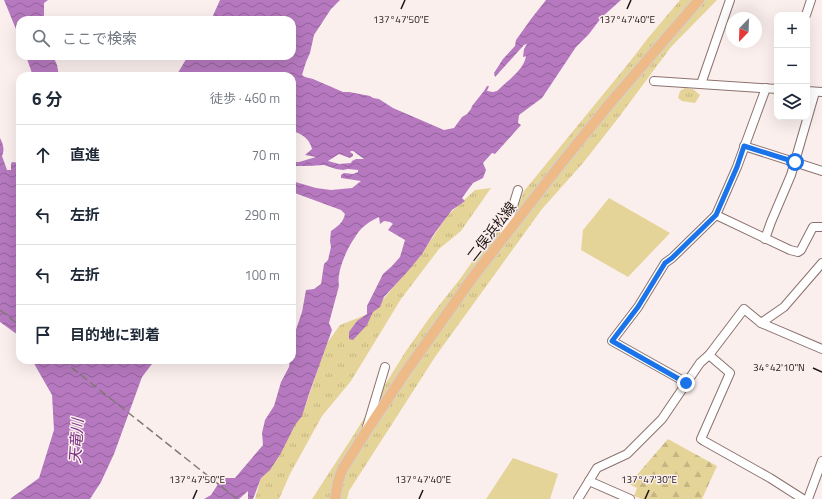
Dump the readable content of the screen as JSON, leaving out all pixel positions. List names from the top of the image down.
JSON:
{
  "streets": {
    "main road": ["二俣浜松線"]
  },
  "water": ["天竜川"],
  "north": "bottom left",
  "page": {
    "map_buttons": ["+", "−"],
    "search": "ここで検索",
    "heading": ["6 分", "徒歩 · 460 m"],
    "list": [
      ["直進", "70 m"],
      ["左折", "290 m"],
      ["左折", "100 m"],
      "目的地に到着"
    ]
  },
  "coordinates": [
    "137°47'50\"E",
    "137°47'40\"E",
    "34°42'10\"N",
    "137°47'30\"E"
  ]
}
